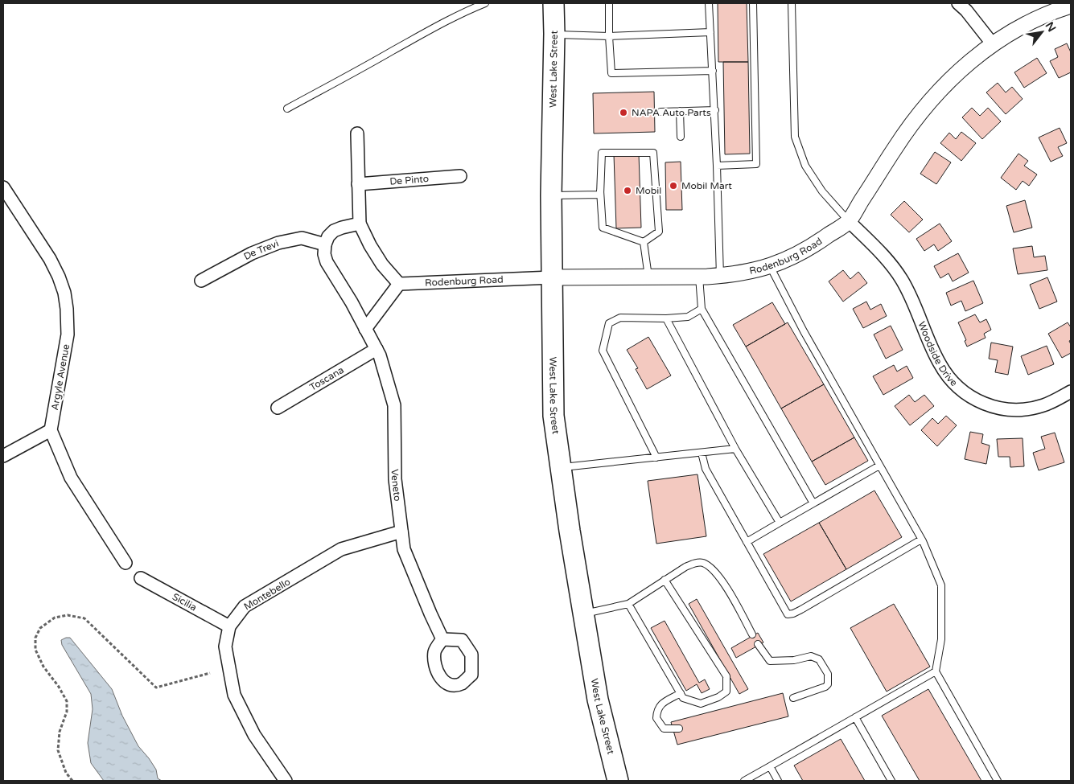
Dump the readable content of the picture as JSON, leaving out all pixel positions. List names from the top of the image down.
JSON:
{
  "streets": {
    "main road": ["West Lake Street"],
    "street": [
      "De Pinto",
      "De Trevi",
      "Rodenburg Road",
      "Woodside Drive",
      "Argyle Avenue",
      "Toscana",
      "Veneto",
      "Montebello",
      "Sicilia"
    ]
  },
  "crossings": [
    ["West Lake Street", "Rodenburg Road"],
    ["De Trevi", "Veneto"],
    ["Rodenburg Road", "Woodside Drive"],
    ["Toscana", "Veneto"],
    ["Veneto", "Montebello"],
    ["Montebello", "Sicilia"]
  ],
  "places": ["NAPA Auto Parts", "Mobil Mart", "Mobil"],
  "north": "top right"
}
